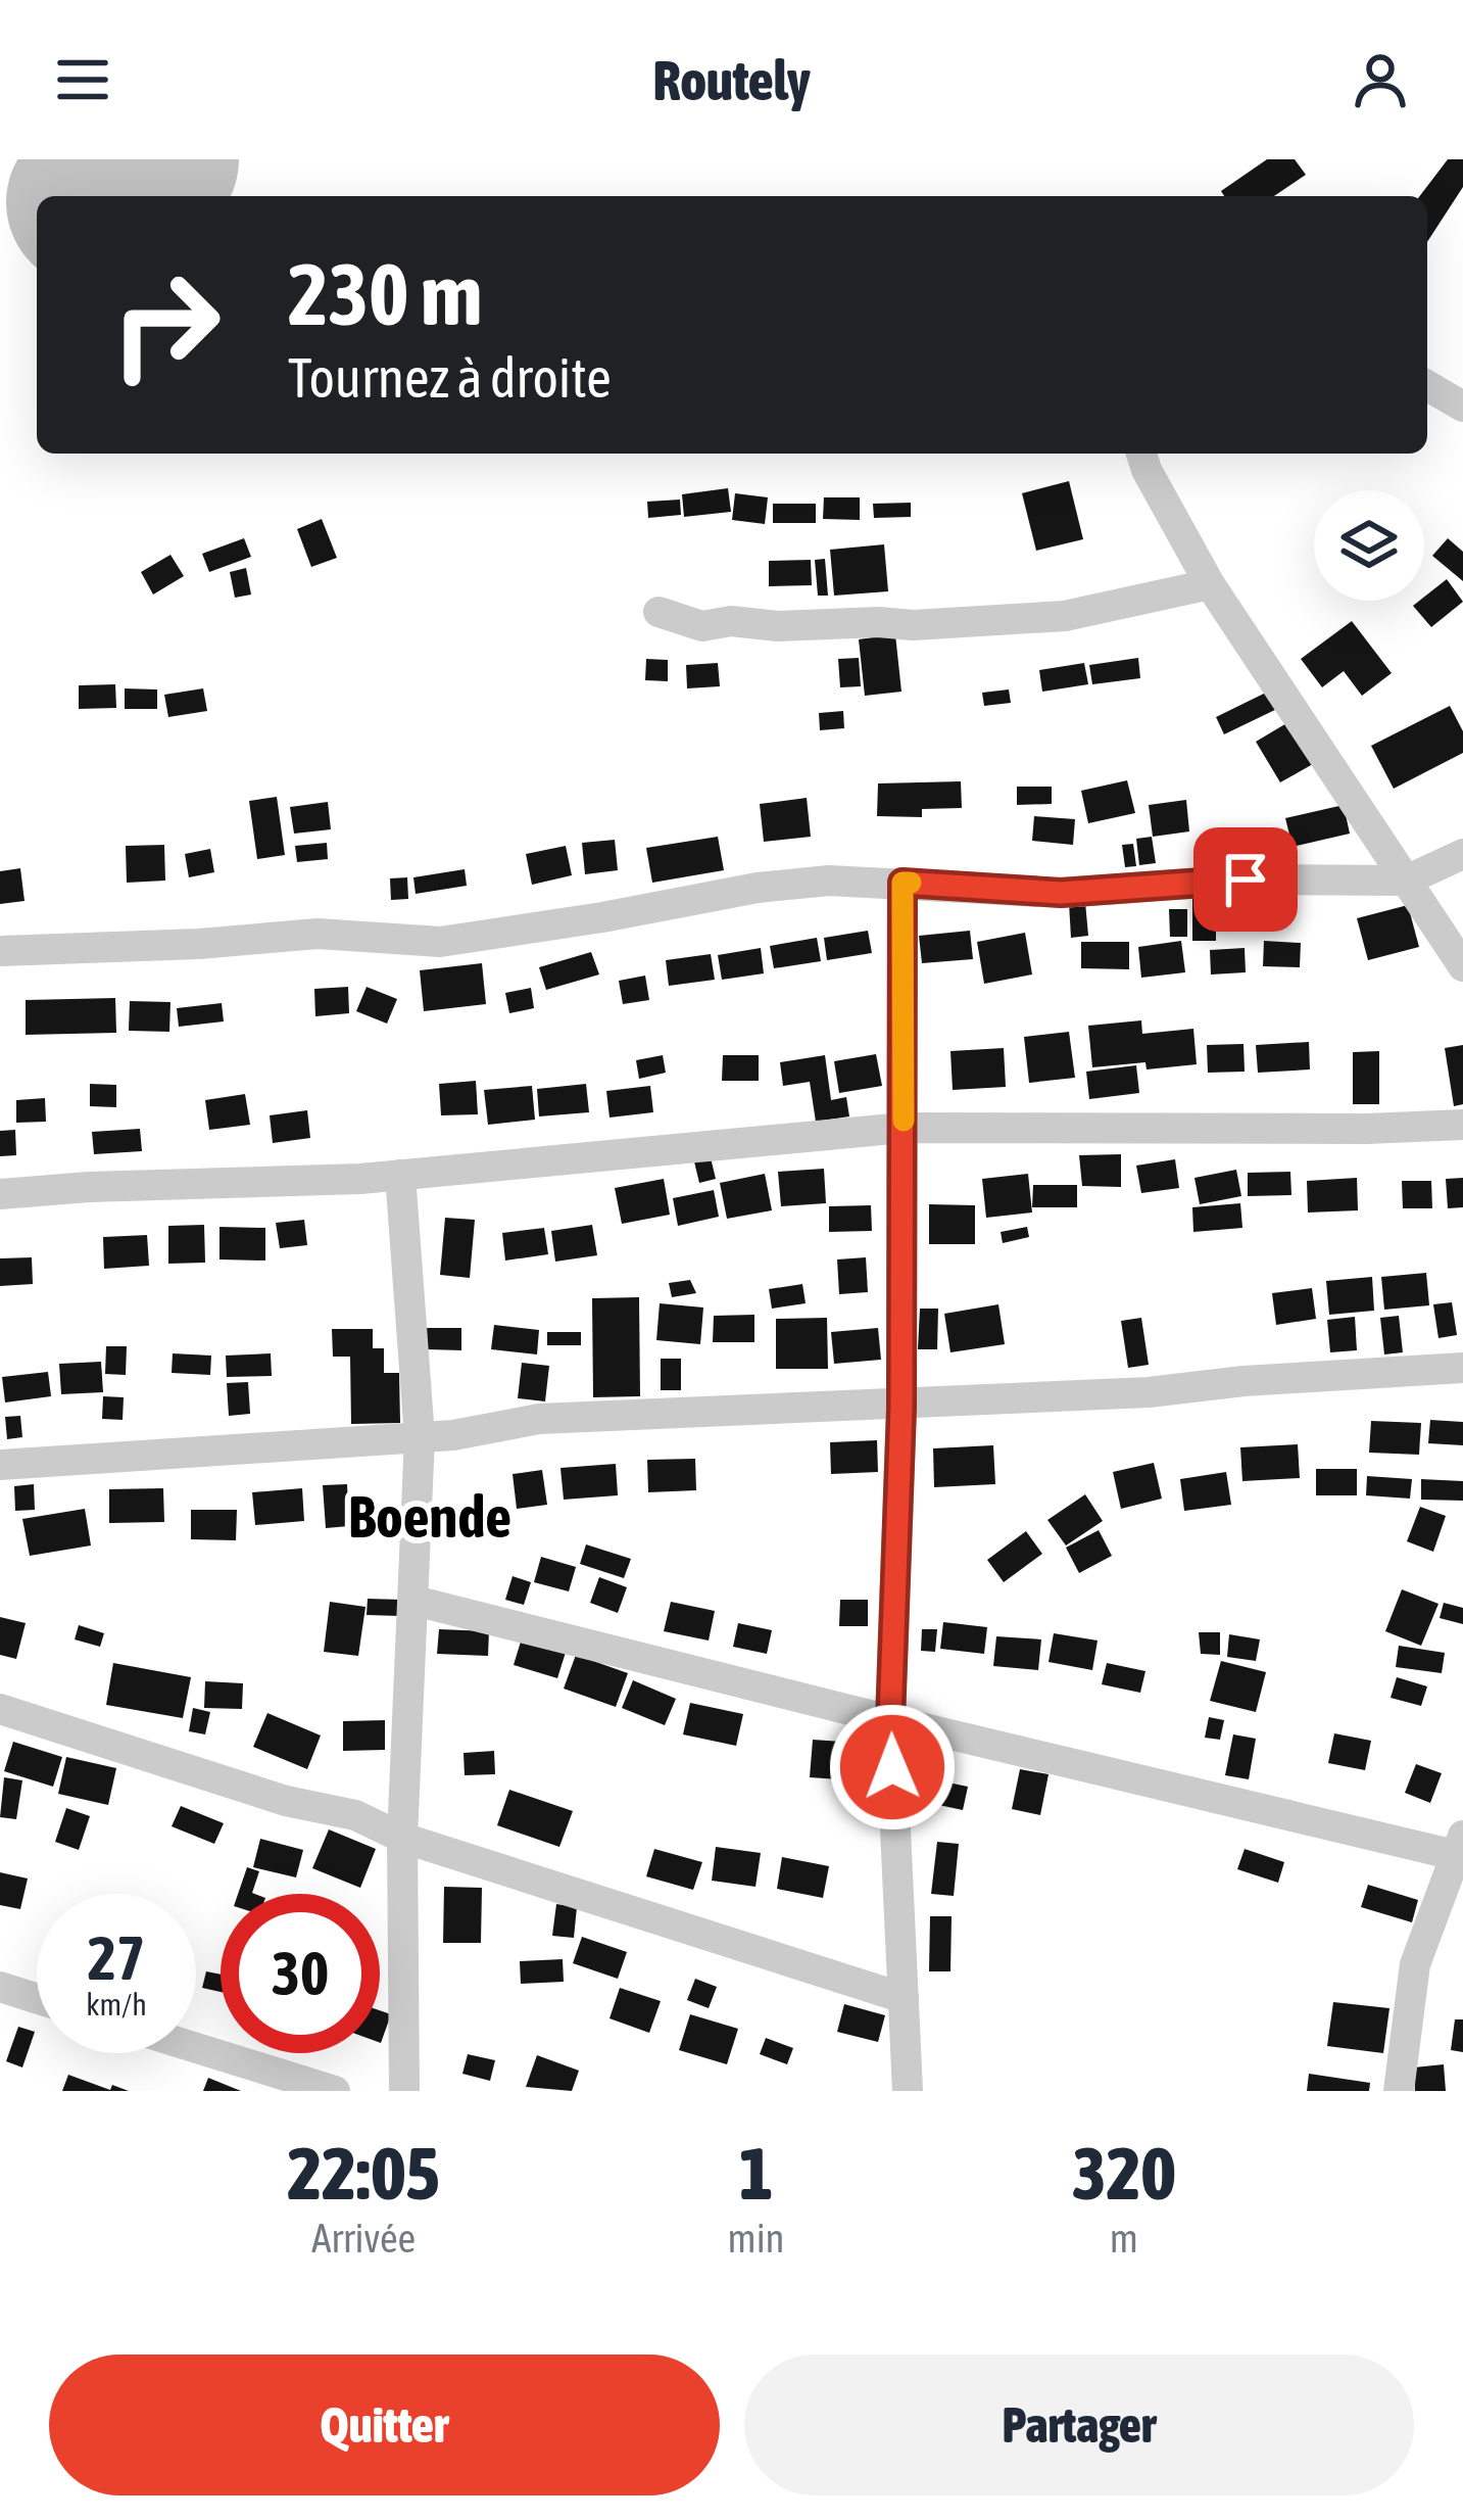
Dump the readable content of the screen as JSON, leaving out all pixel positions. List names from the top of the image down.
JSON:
{
  "districts": ["Boende"],
  "page": {
    "header": "Routely",
    "turn": ["230 m", "Tournez à droite"],
    "speed": "27 km/h",
    "limit": "30",
    "eta": [
      "22:05",
      "Arrivée",
      "1",
      "min",
      "320",
      "m"
    ],
    "buttons": ["Quitter", "Partager"]
  }
}
